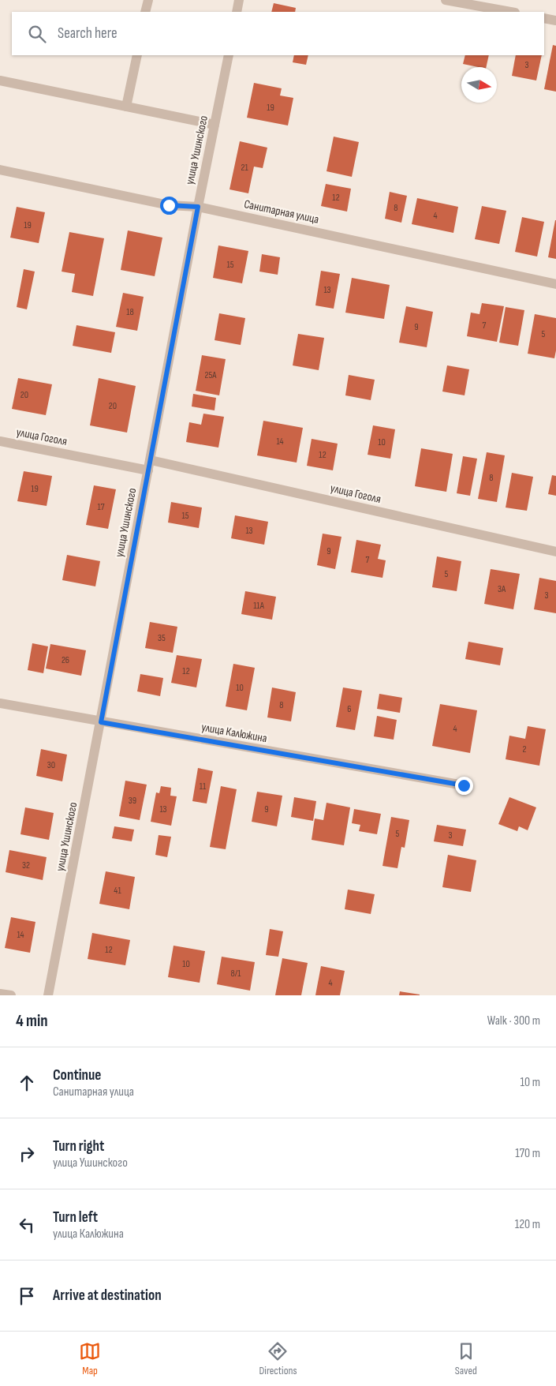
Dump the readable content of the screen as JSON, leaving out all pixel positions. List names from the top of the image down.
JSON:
{
  "streets": {
    "street": [
      "улица Ушинского",
      "Санитарная улица",
      "улица Гоголя",
      "улица Калюжина"
    ]
  },
  "crossings": [
    ["улица Ушинского", "Санитарная улица"],
    ["улица Ушинского", "улица Гоголя"],
    ["улица Ушинского", "улица Калюжина"]
  ],
  "house_numbers": [
    "3",
    "19",
    "21",
    "12",
    "8",
    "4",
    "19",
    "15",
    "13",
    "18",
    "7",
    "9",
    "5",
    "25А",
    "20",
    "20",
    "14",
    "10",
    "12",
    "8",
    "19",
    "17",
    "15",
    "13",
    "9",
    "7",
    "5",
    "3А",
    "3",
    "11А",
    "35",
    "26",
    "12",
    "10",
    "8",
    "6",
    "4",
    "2",
    "30",
    "11",
    "39",
    "13",
    "9",
    "5",
    "3",
    "32",
    "41",
    "14",
    "12",
    "10",
    "8/1",
    "4"
  ],
  "north": "right",
  "page": {
    "search": "Search here",
    "heading": ["4 min", "Walk · 300 m"],
    "list": [
      ["Continue", "Санитарная улица", "10 m"],
      ["Turn right", "улица Ушинского", "170 m"],
      ["Turn left", "улица Калюжина", "120 m"],
      "Arrive at destination"
    ],
    "nav": ["Map", "Directions", "Saved"]
  }
}
